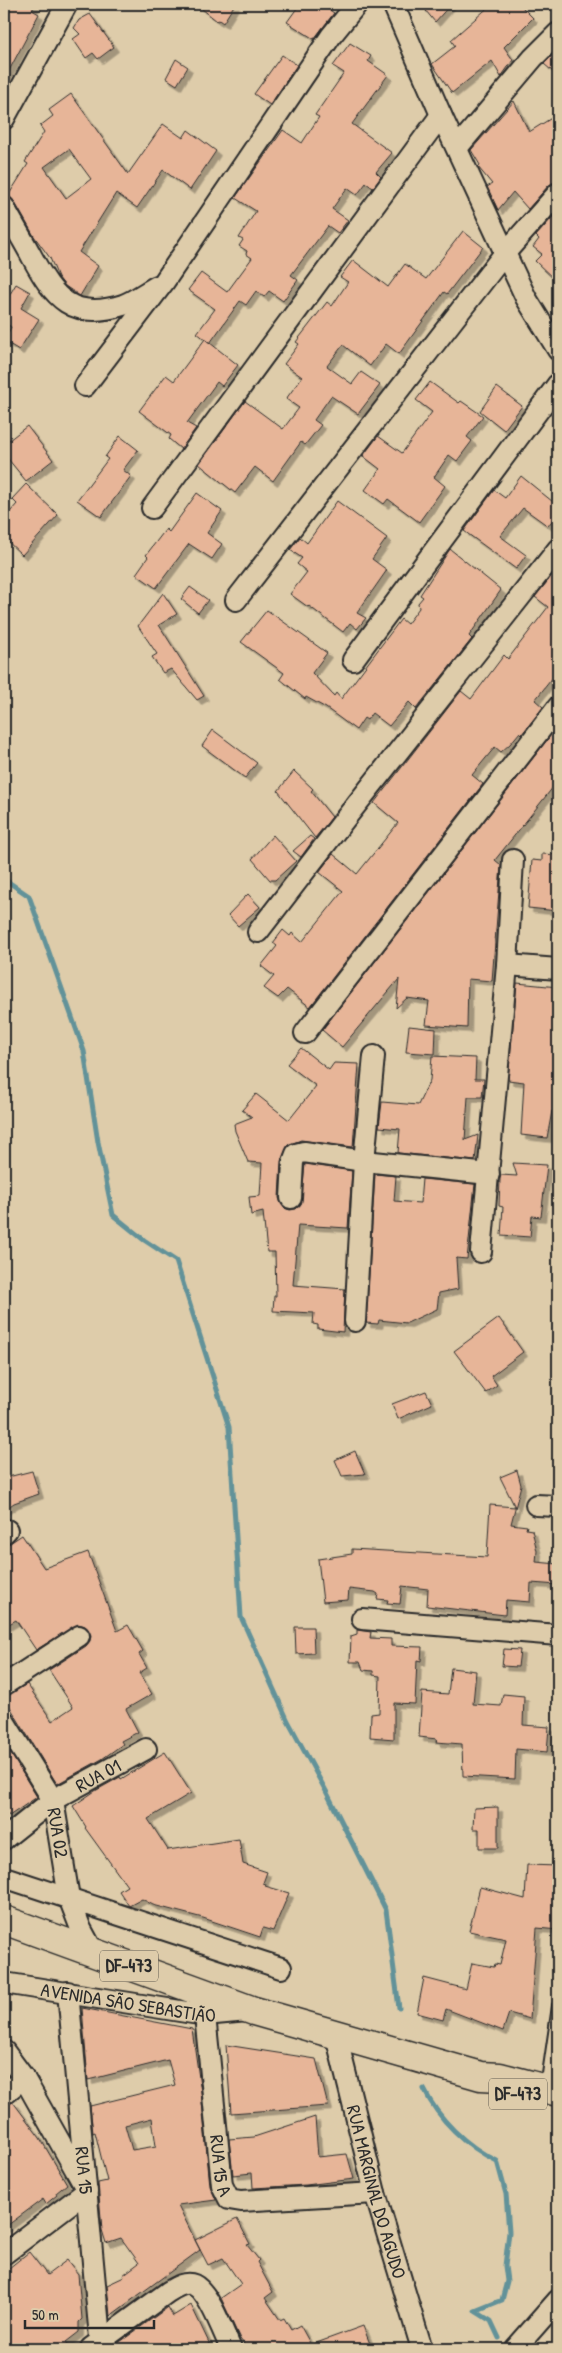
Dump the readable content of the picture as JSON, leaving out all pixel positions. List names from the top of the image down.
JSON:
{
  "streets": {
    "main road": ["DF-473", "AVENIDA SÃO SEBASTIÃO"],
    "street": [
      "RUA 01",
      "RUA 02",
      "RUA 15 A",
      "RUA 15",
      "RUA MARGINAL DO AGUDO"
    ]
  },
  "crossings": [
    ["RUA 01", "RUA 02"],
    ["RUA 02", "AVENIDA SÃO SEBASTIÃO"],
    ["AVENIDA SÃO SEBASTIÃO", "RUA 15 A"],
    ["AVENIDA SÃO SEBASTIÃO", "RUA 15"],
    ["AVENIDA SÃO SEBASTIÃO", "RUA MARGINAL DO AGUDO"],
    ["RUA 15 A", "RUA MARGINAL DO AGUDO"]
  ],
  "scale_bar": "50 m"
}
